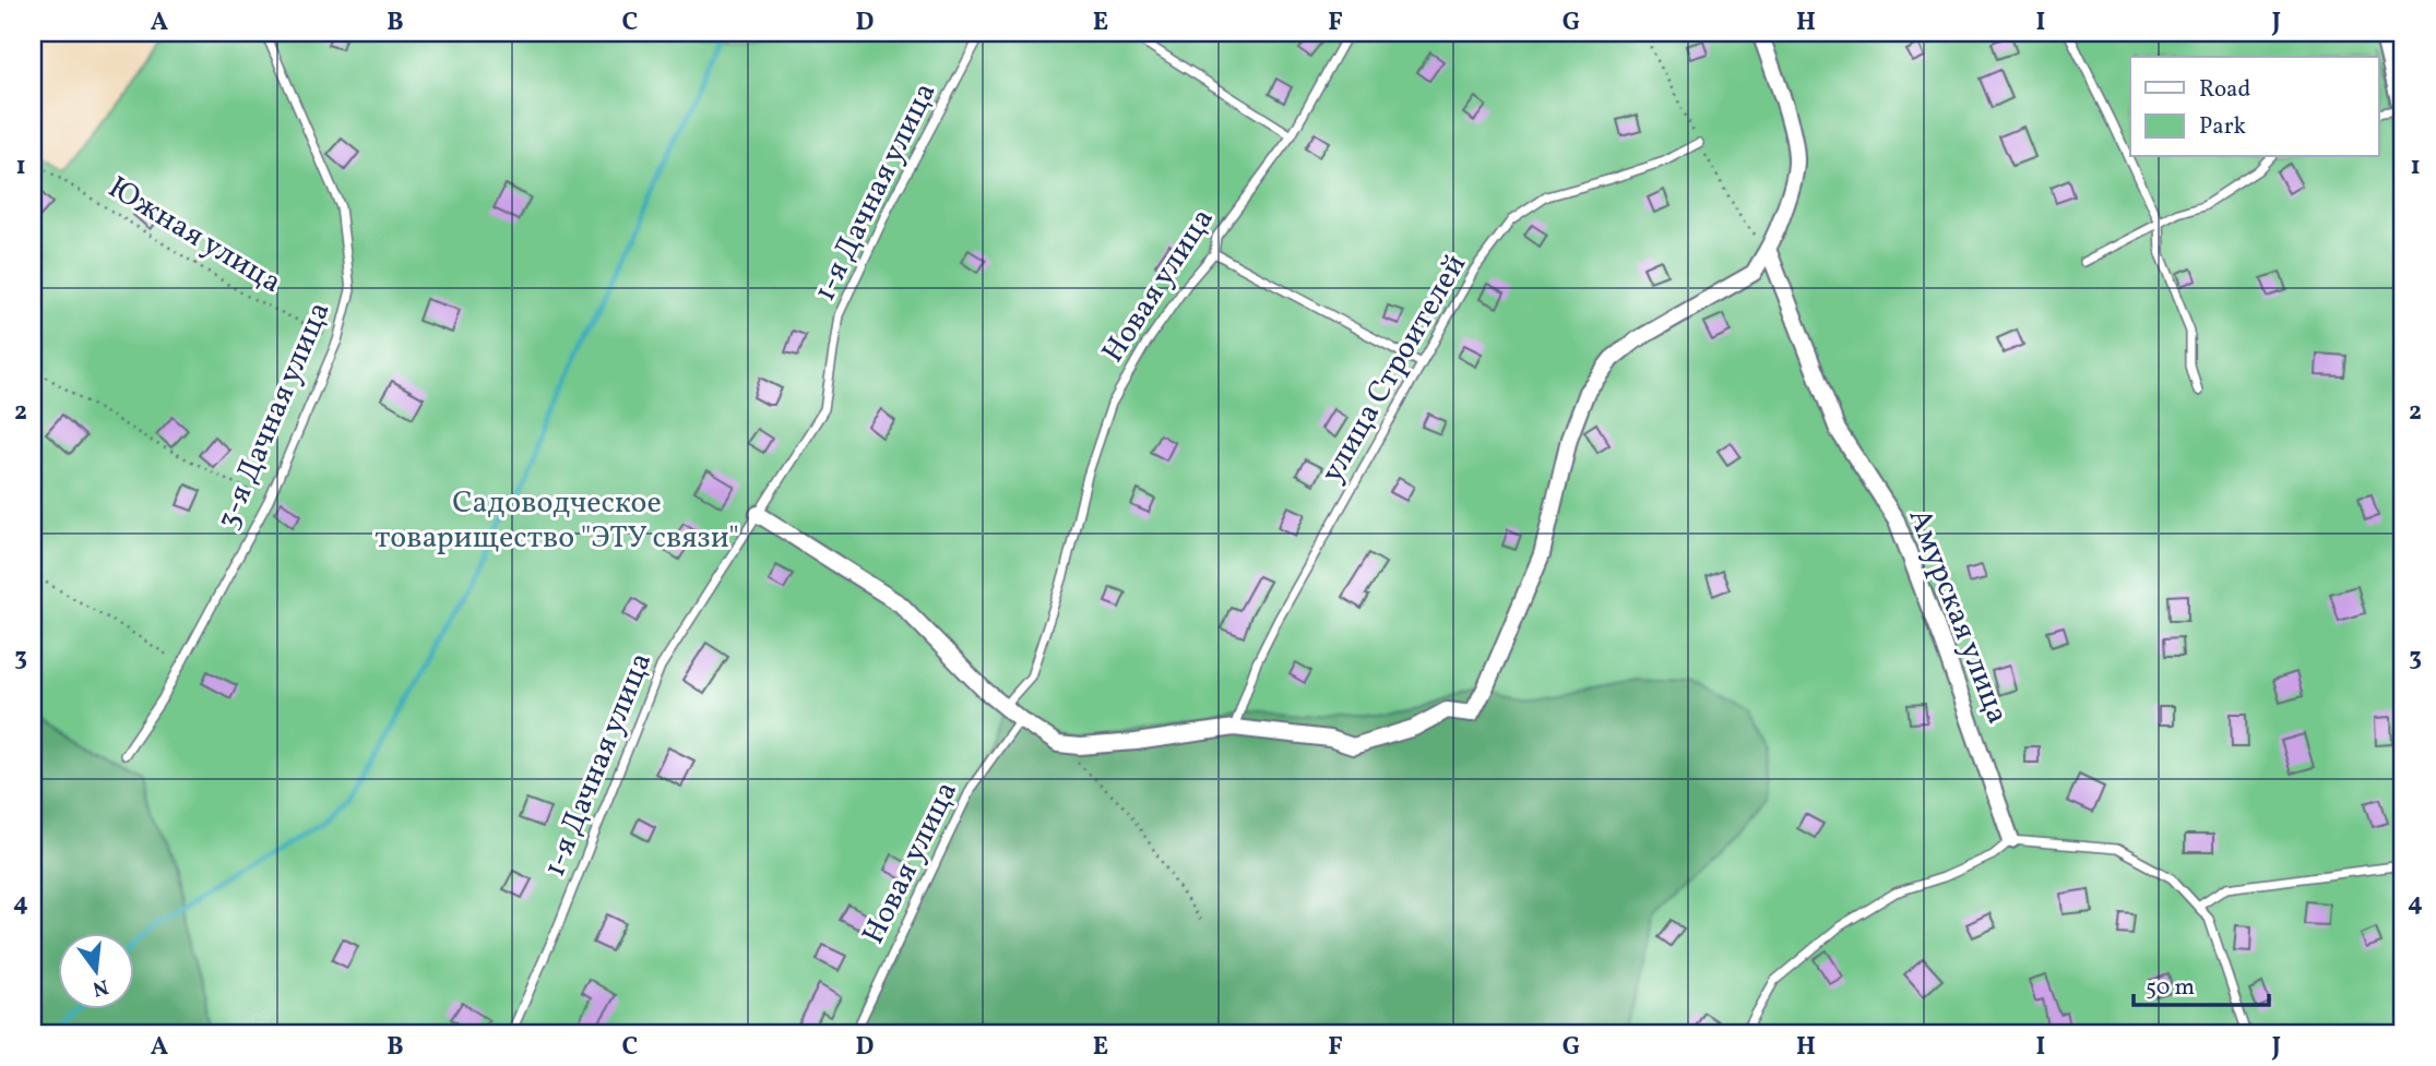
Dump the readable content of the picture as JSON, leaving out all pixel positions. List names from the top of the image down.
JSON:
{
  "streets": {
    "street": ["Амурская улица"],
    "lane": [
      "1-я Дачная улица",
      "Новая улица",
      "улица Строителей",
      "3-я Дачная улица"
    ],
    "path": ["Южная улица"]
  },
  "crossings": [
    ["Южная улица", "3-я Дачная улица"]
  ],
  "parks": ["Садоводческое товарищество \"ЭТУ связи\""],
  "legend": ["Road", "Park"],
  "scale_bar": "50 m",
  "north": "bottom",
  "grid": {
    "columns": [
      "A",
      "B",
      "C",
      "D",
      "E",
      "F",
      "G",
      "H",
      "I",
      "J"
    ],
    "rows": [
      "1",
      "2",
      "3",
      "4"
    ]
  }
}
